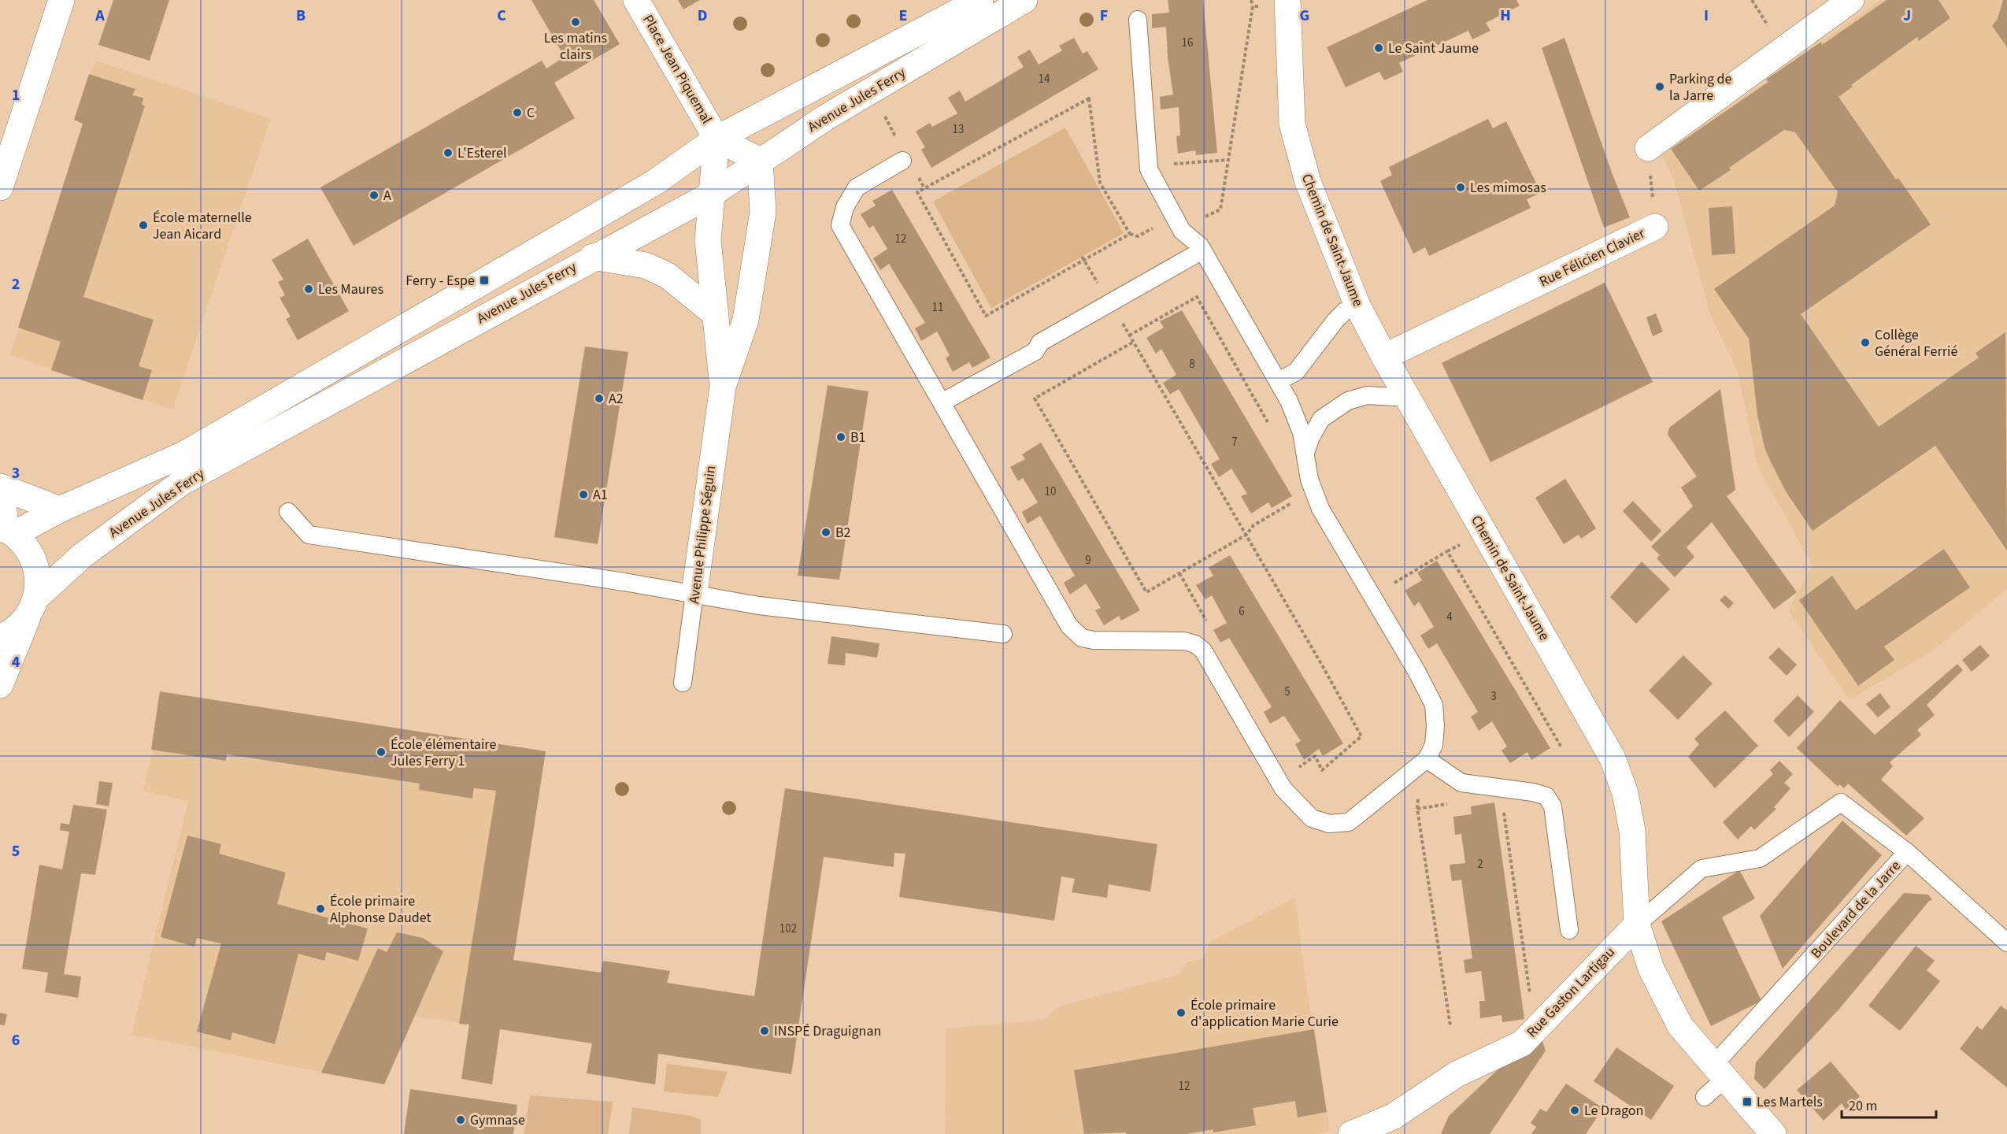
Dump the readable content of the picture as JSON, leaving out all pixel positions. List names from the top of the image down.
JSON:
{
  "streets": {
    "street": [
      "Place Jean Piquemal",
      "Avenue Jules Ferry",
      "Chemin de Saint-Jaume",
      "Rue Félicien Clavier",
      "Avenue Philippe Séguin",
      "Rue Gaston Lartigau"
    ],
    "lane": ["Boulevard de la Jarre"]
  },
  "crossings": [
    ["Place Jean Piquemal", "Avenue Jules Ferry"],
    ["Place Jean Piquemal", "Avenue Philippe Séguin"],
    ["Avenue Jules Ferry", "Avenue Philippe Séguin"],
    ["Chemin de Saint-Jaume", "Rue Félicien Clavier"],
    ["Chemin de Saint-Jaume", "Boulevard de la Jarre"],
    ["Chemin de Saint-Jaume", "Rue Gaston Lartigau"]
  ],
  "places": {
    "other": [
      "Les matins clairs",
      "Le Saint Jaume",
      "Parking de la Jarre",
      "C",
      "L'Esterel",
      "Les mimosas",
      "A",
      "École maternelle Jean Aicard",
      "Les Maures",
      "Collège Général Ferrié",
      "A2",
      "B1",
      "A1",
      "B2",
      "École élémentaire Jules Ferry 1",
      "École primaire Alphonse Daudet",
      "École primaire d'application Marie Curie",
      "INSPÉ Draguignan",
      "Le Dragon",
      "Gymnase"
    ],
    "transit": ["Ferry - Espe", "Les Martels"]
  },
  "house_numbers": [
    "16",
    "14",
    "13",
    "12",
    "11",
    "8",
    "7",
    "10",
    "9",
    "6",
    "4",
    "5",
    "3",
    "2",
    "102",
    "12"
  ],
  "scale_bar": "20 m",
  "grid": {
    "columns": [
      "A",
      "B",
      "C",
      "D",
      "E",
      "F",
      "G",
      "H",
      "I",
      "J"
    ],
    "rows": [
      "1",
      "2",
      "3",
      "4",
      "5",
      "6"
    ]
  }
}
